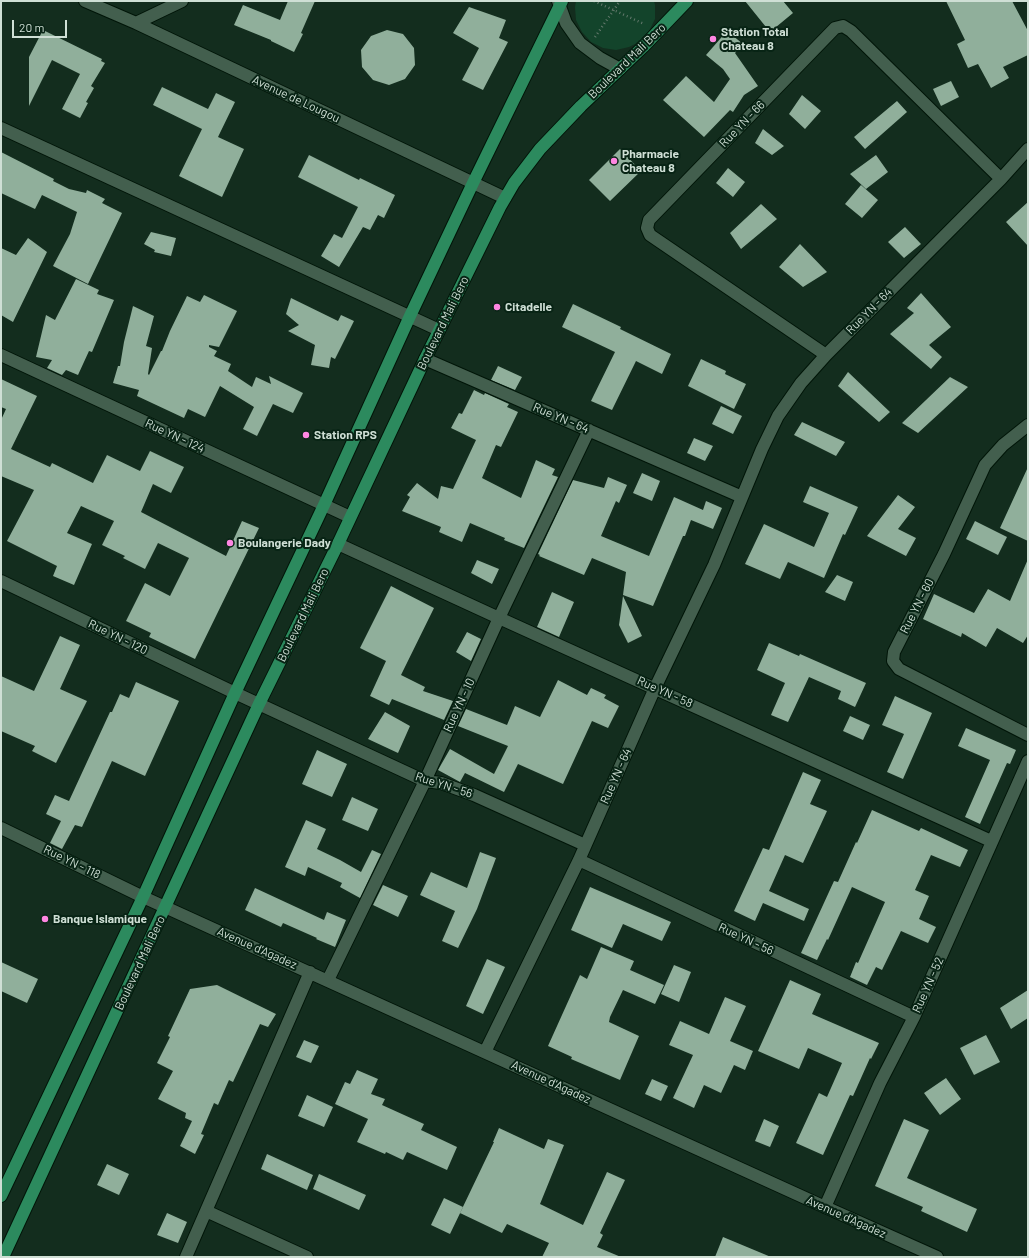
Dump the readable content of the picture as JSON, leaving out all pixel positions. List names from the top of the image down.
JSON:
{
  "streets": {
    "main road": ["Boulevard Mali Bero"],
    "street": [
      "Avenue de Lougou",
      "Rue YN - 66",
      "Rue YN - 64",
      "Rue YN - 124",
      "Rue YN - 60",
      "Rue YN - 120",
      "Rue YN - 58",
      "Rue YN - 10",
      "Rue YN - 56",
      "Rue YN - 118",
      "Avenue d'Agadez",
      "Rue YN - 52"
    ]
  },
  "crossings": [
    ["Boulevard Mali Bero", "Avenue de Lougou"],
    ["Boulevard Mali Bero", "Rue YN - 64"],
    ["Boulevard Mali Bero", "Rue YN - 124"],
    ["Boulevard Mali Bero", "Rue YN - 120"],
    ["Boulevard Mali Bero", "Rue YN - 58"],
    ["Boulevard Mali Bero", "Rue YN - 56"],
    ["Boulevard Mali Bero", "Rue YN - 118"],
    ["Boulevard Mali Bero", "Avenue d'Agadez"],
    ["Rue YN - 66", "Rue YN - 64"],
    ["Rue YN - 64", "Rue YN - 58"],
    ["Rue YN - 64", "Rue YN - 10"],
    ["Rue YN - 64", "Rue YN - 56"],
    ["Rue YN - 64", "Avenue d'Agadez"],
    ["Rue YN - 120", "Rue YN - 56"],
    ["Rue YN - 58", "Rue YN - 10"],
    ["Rue YN - 58", "Rue YN - 52"],
    ["Rue YN - 10", "Rue YN - 56"],
    ["Rue YN - 10", "Avenue d'Agadez"],
    ["Rue YN - 56", "Rue YN - 52"],
    ["Rue YN - 118", "Avenue d'Agadez"],
    ["Avenue d'Agadez", "Rue YN - 52"]
  ],
  "places": [
    "Station Total Chateau 8",
    "Pharmacie Chateau 8",
    "Citadelle",
    "Station RPS",
    "Boulangerie Dady",
    "Banque Islamique"
  ],
  "scale_bar": "20 m"
}
